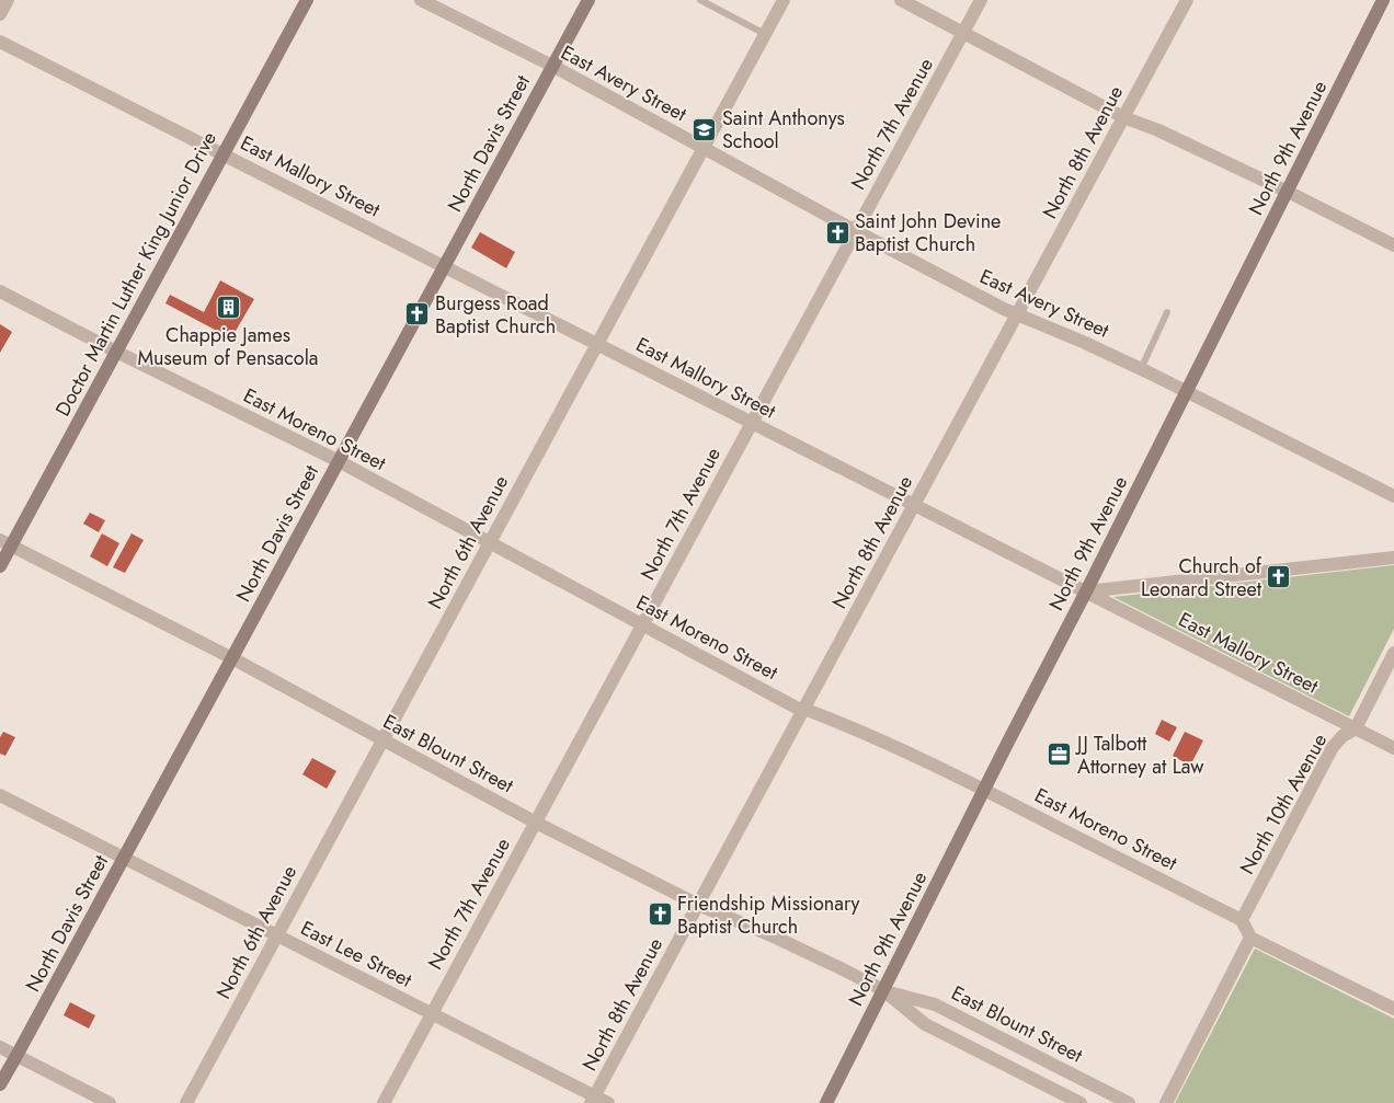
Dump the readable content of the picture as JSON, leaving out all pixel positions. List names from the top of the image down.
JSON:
{
  "streets": {
    "main road": ["North Davis Street", "North 9th Avenue", "Doctor Martin Luther King Junior Drive"],
    "street": [
      "East Avery Street",
      "North 7th Avenue",
      "North 8th Avenue",
      "East Mallory Street",
      "East Moreno Street",
      "North 6th Avenue",
      "East Blount Street",
      "North 10th Avenue",
      "East Lee Street"
    ]
  },
  "crossings": [
    ["East Avery Street", "North 7th Avenue"],
    ["East Avery Street", "North Davis Street"],
    ["East Avery Street", "North 9th Avenue"],
    ["East Avery Street", "North 8th Avenue"],
    ["East Avery Street", "North 6th Avenue"],
    ["North 7th Avenue", "East Mallory Street"],
    ["North 7th Avenue", "East Moreno Street"],
    ["North 7th Avenue", "East Blount Street"],
    ["North 7th Avenue", "East Lee Street"],
    ["North Davis Street", "East Mallory Street"],
    ["North Davis Street", "East Moreno Street"],
    ["North Davis Street", "East Blount Street"],
    ["North Davis Street", "East Lee Street"],
    ["North 9th Avenue", "East Mallory Street"],
    ["North 9th Avenue", "East Moreno Street"],
    ["North 9th Avenue", "East Blount Street"],
    ["North 8th Avenue", "East Mallory Street"],
    ["North 8th Avenue", "East Moreno Street"],
    ["North 8th Avenue", "East Blount Street"],
    ["North 8th Avenue", "East Lee Street"],
    ["East Mallory Street", "Doctor Martin Luther King Junior Drive"],
    ["East Mallory Street", "North 6th Avenue"],
    ["East Mallory Street", "North 10th Avenue"],
    ["Doctor Martin Luther King Junior Drive", "East Moreno Street"],
    ["Doctor Martin Luther King Junior Drive", "East Blount Street"],
    ["East Moreno Street", "North 6th Avenue"],
    ["East Moreno Street", "North 10th Avenue"],
    ["North 6th Avenue", "East Blount Street"],
    ["North 6th Avenue", "East Lee Street"]
  ],
  "places": {
    "school or university": ["Saint Anthonys School"],
    "church": [
      "Saint John Devine Baptist Church",
      "Burgess Road Baptist Church",
      "Church of Leonard Street",
      "Friendship Missionary Baptist Church"
    ],
    "building": ["Chappie James Museum of Pensacola"],
    "office": ["JJ Talbott Attorney at Law"]
  }
}
